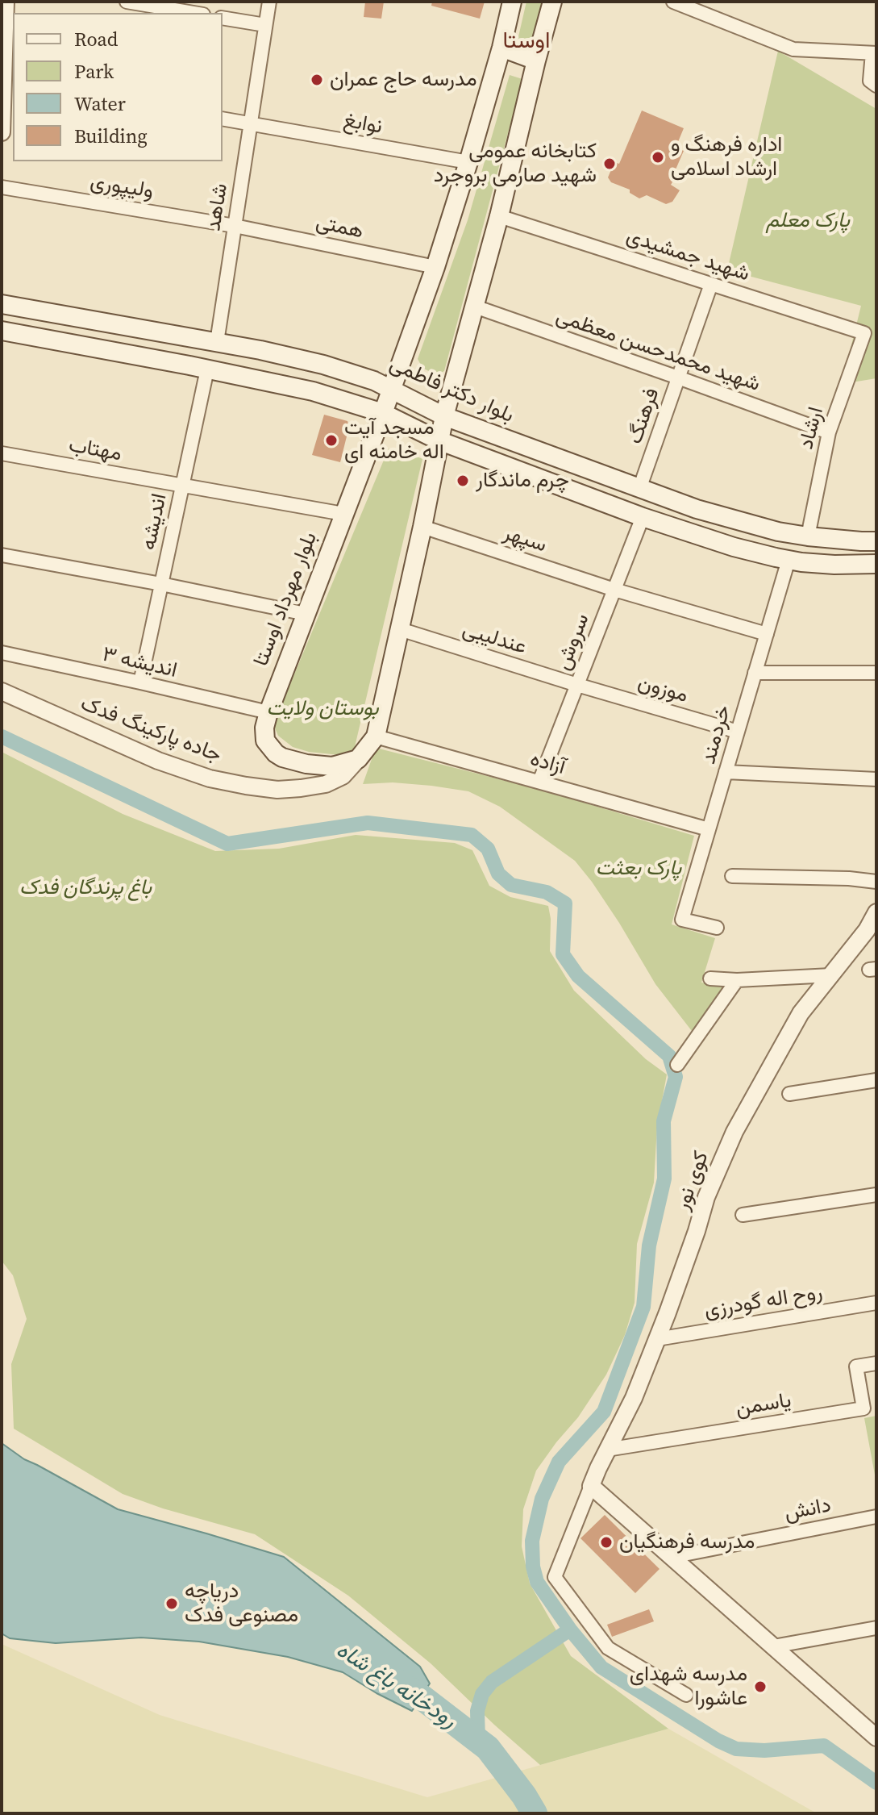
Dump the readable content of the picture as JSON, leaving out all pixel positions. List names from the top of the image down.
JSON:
{
  "streets": {
    "main road": ["بلوار دکتر فاطمی", "بلوار مهرداد اوستا"],
    "street": [
      "نوابغ",
      "ولیپوری",
      "شاهد",
      "همتی",
      "شهید جمشیدی",
      "شهید محمدحسن معظمی",
      "فرهنگ",
      "ارشاد",
      "مهتاب",
      "اندیشه",
      "سپهر",
      "عندلیبی",
      "سروش",
      "اندیشه ۳",
      "موزون",
      "جاده پارکینگ فدک",
      "خردمند",
      "آزاده",
      "کوی نور",
      "روح اله گودرزی",
      "یاسمن",
      "دانش"
    ]
  },
  "crossings": [
    ["نوابغ", "شاهد"],
    ["نوابغ", "بلوار مهرداد اوستا"],
    ["ولیپوری", "شاهد"],
    ["ولیپوری", "همتی"],
    ["شاهد", "همتی"],
    ["شاهد", "بلوار دکتر فاطمی"],
    ["همتی", "بلوار مهرداد اوستا"],
    ["شهید جمشیدی", "فرهنگ"],
    ["شهید جمشیدی", "ارشاد"],
    ["شهید محمدحسن معظمی", "فرهنگ"],
    ["شهید محمدحسن معظمی", "ارشاد"],
    ["بلوار دکتر فاطمی", "فرهنگ"],
    ["بلوار دکتر فاطمی", "ارشاد"],
    ["بلوار دکتر فاطمی", "بلوار مهرداد اوستا"],
    ["مهتاب", "اندیشه"],
    ["مهتاب", "بلوار مهرداد اوستا"],
    ["اندیشه", "اندیشه ۳"],
    ["سپهر", "سروش"],
    ["سپهر", "خردمند"],
    ["بلوار مهرداد اوستا", "اندیشه ۳"],
    ["بلوار مهرداد اوستا", "جاده پارکینگ فدک"],
    ["عندلیبی", "سروش"],
    ["عندلیبی", "موزون"],
    ["سروش", "موزون"],
    ["سروش", "آزاده"],
    ["موزون", "خردمند"],
    ["خردمند", "آزاده"],
    ["کوی نور", "روح اله گودرزی"],
    ["کوی نور", "یاسمن"]
  ],
  "districts": ["اوستا"],
  "water": ["رودخانه باغ شاه"],
  "parks": [
    "پارک معلم",
    "بوستان ولایت",
    "پارک بعثت",
    "باغ پرندگان فدک"
  ],
  "places": [
    "مدرسه حاج عمران",
    "اداره فرهنگ و ارشاد اسلامی",
    "کتابخانه عمومی شهید صارمی بروجرد",
    "مسجد آیت اله خامنه ای",
    "چرم ماندگار",
    "مدرسه فرهنگیان",
    "دریاچه مصنوعی فدک",
    "مدرسه شهدای عاشورا"
  ],
  "legend": [
    "Road",
    "Park",
    "Water",
    "Building"
  ]
}
